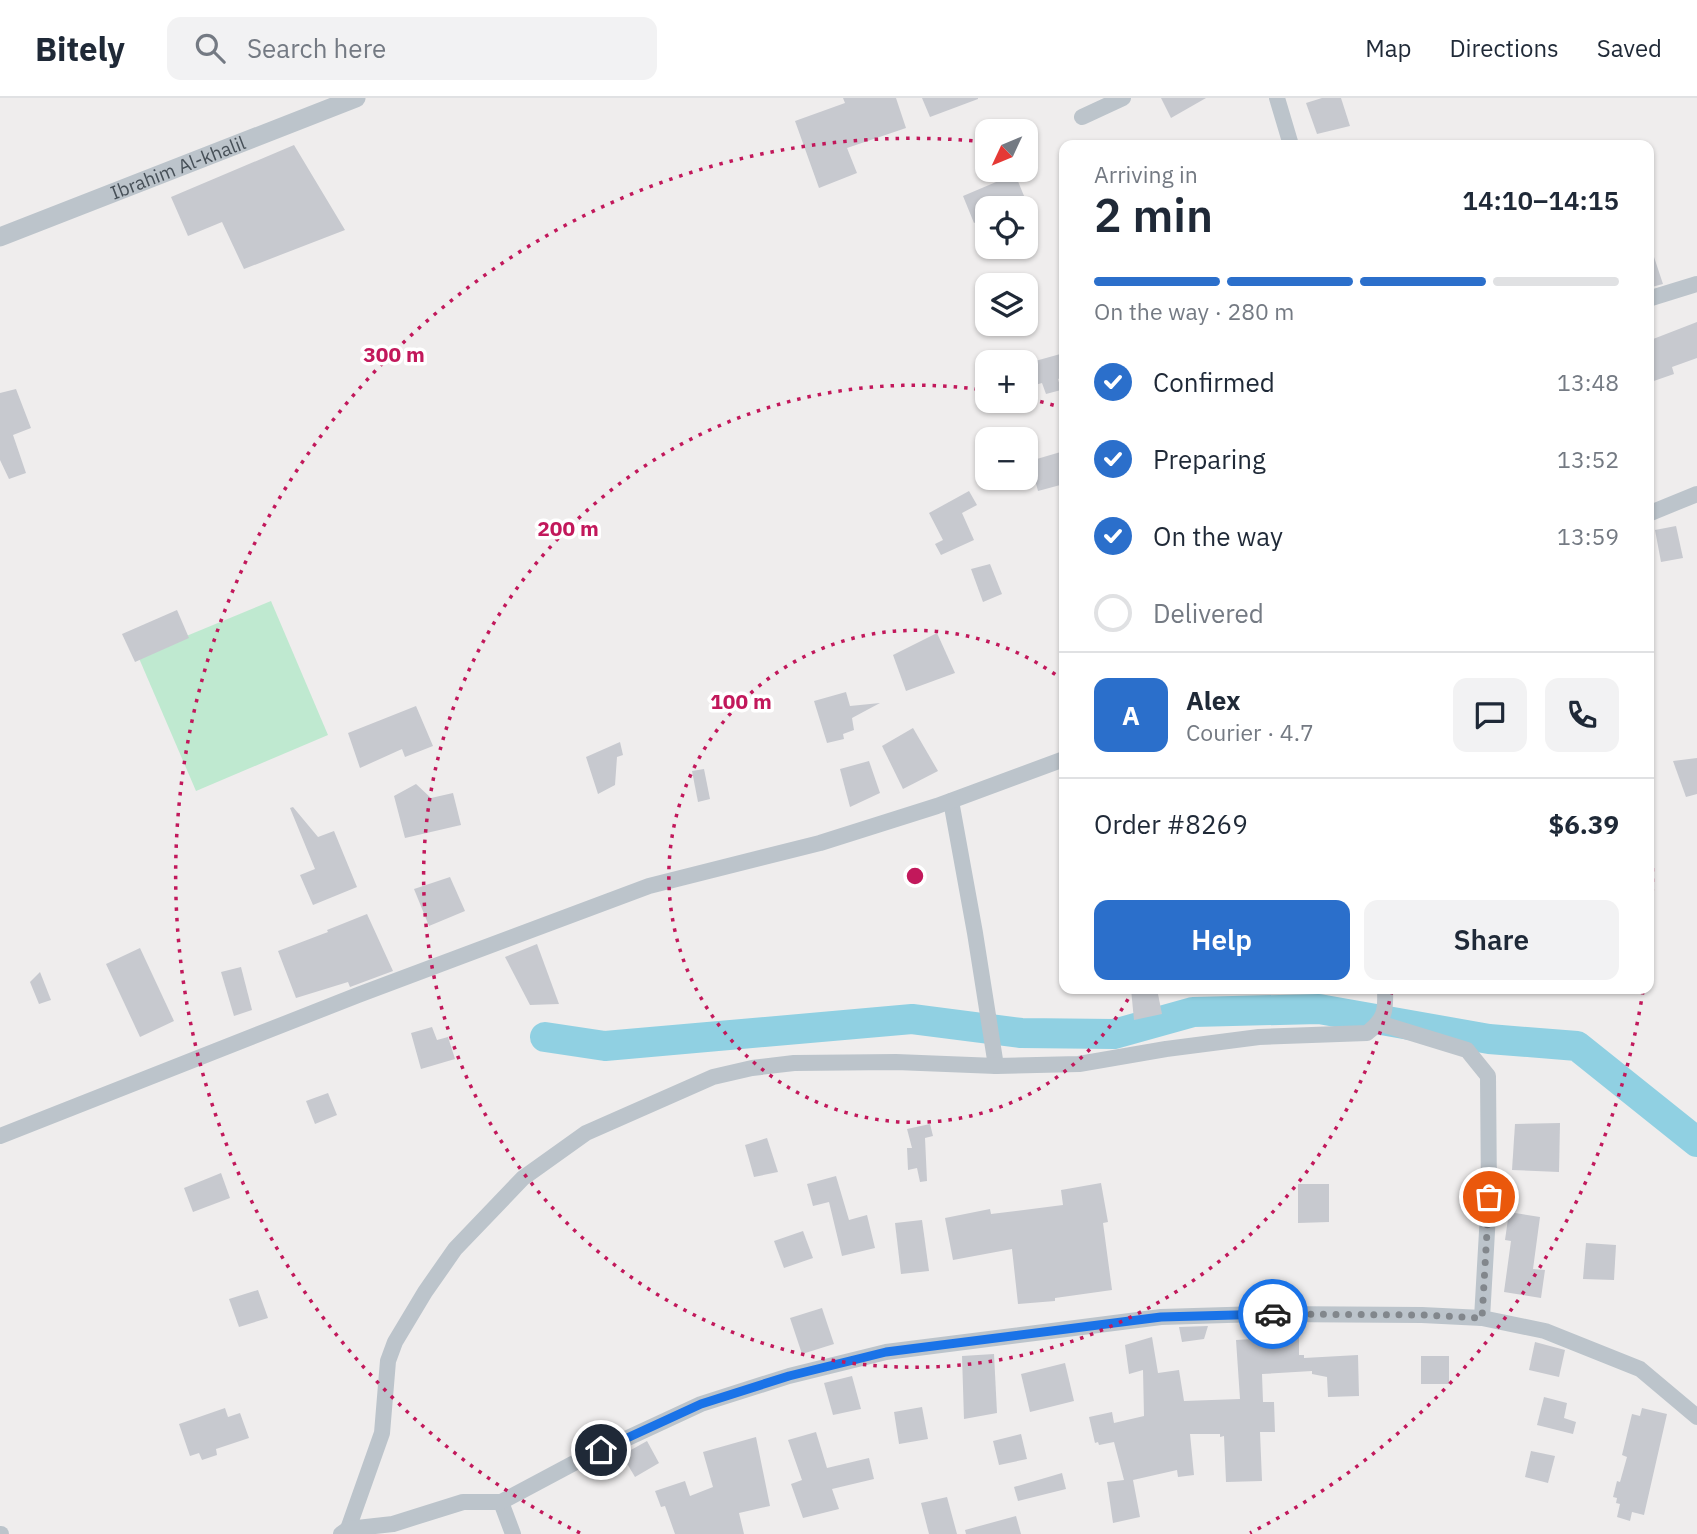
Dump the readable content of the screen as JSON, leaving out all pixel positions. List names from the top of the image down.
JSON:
{
  "streets": {
    "street": ["Ibrahim Al-khalil"]
  },
  "north": "bottom left",
  "page": {
    "header": "Bitely",
    "search": "Search here",
    "nav": ["Map", "Directions", "Saved"],
    "map_buttons": ["+", "−"],
    "heading": ["2 min", "Arriving in", "14:10–14:15"],
    "panel": [
      "Alex",
      "Courier · 4.7",
      "Order #8269",
      "$6.39"
    ],
    "bar": "On the way · 280 m",
    "list": [
      ["Confirmed", "13:48"],
      ["Preparing", "13:52"],
      ["On the way", "13:59"],
      "Delivered"
    ],
    "round": "A",
    "buttons": ["Help", "Share"]
  },
  "rings": ["300 m", "200 m", "100 m"]
}
